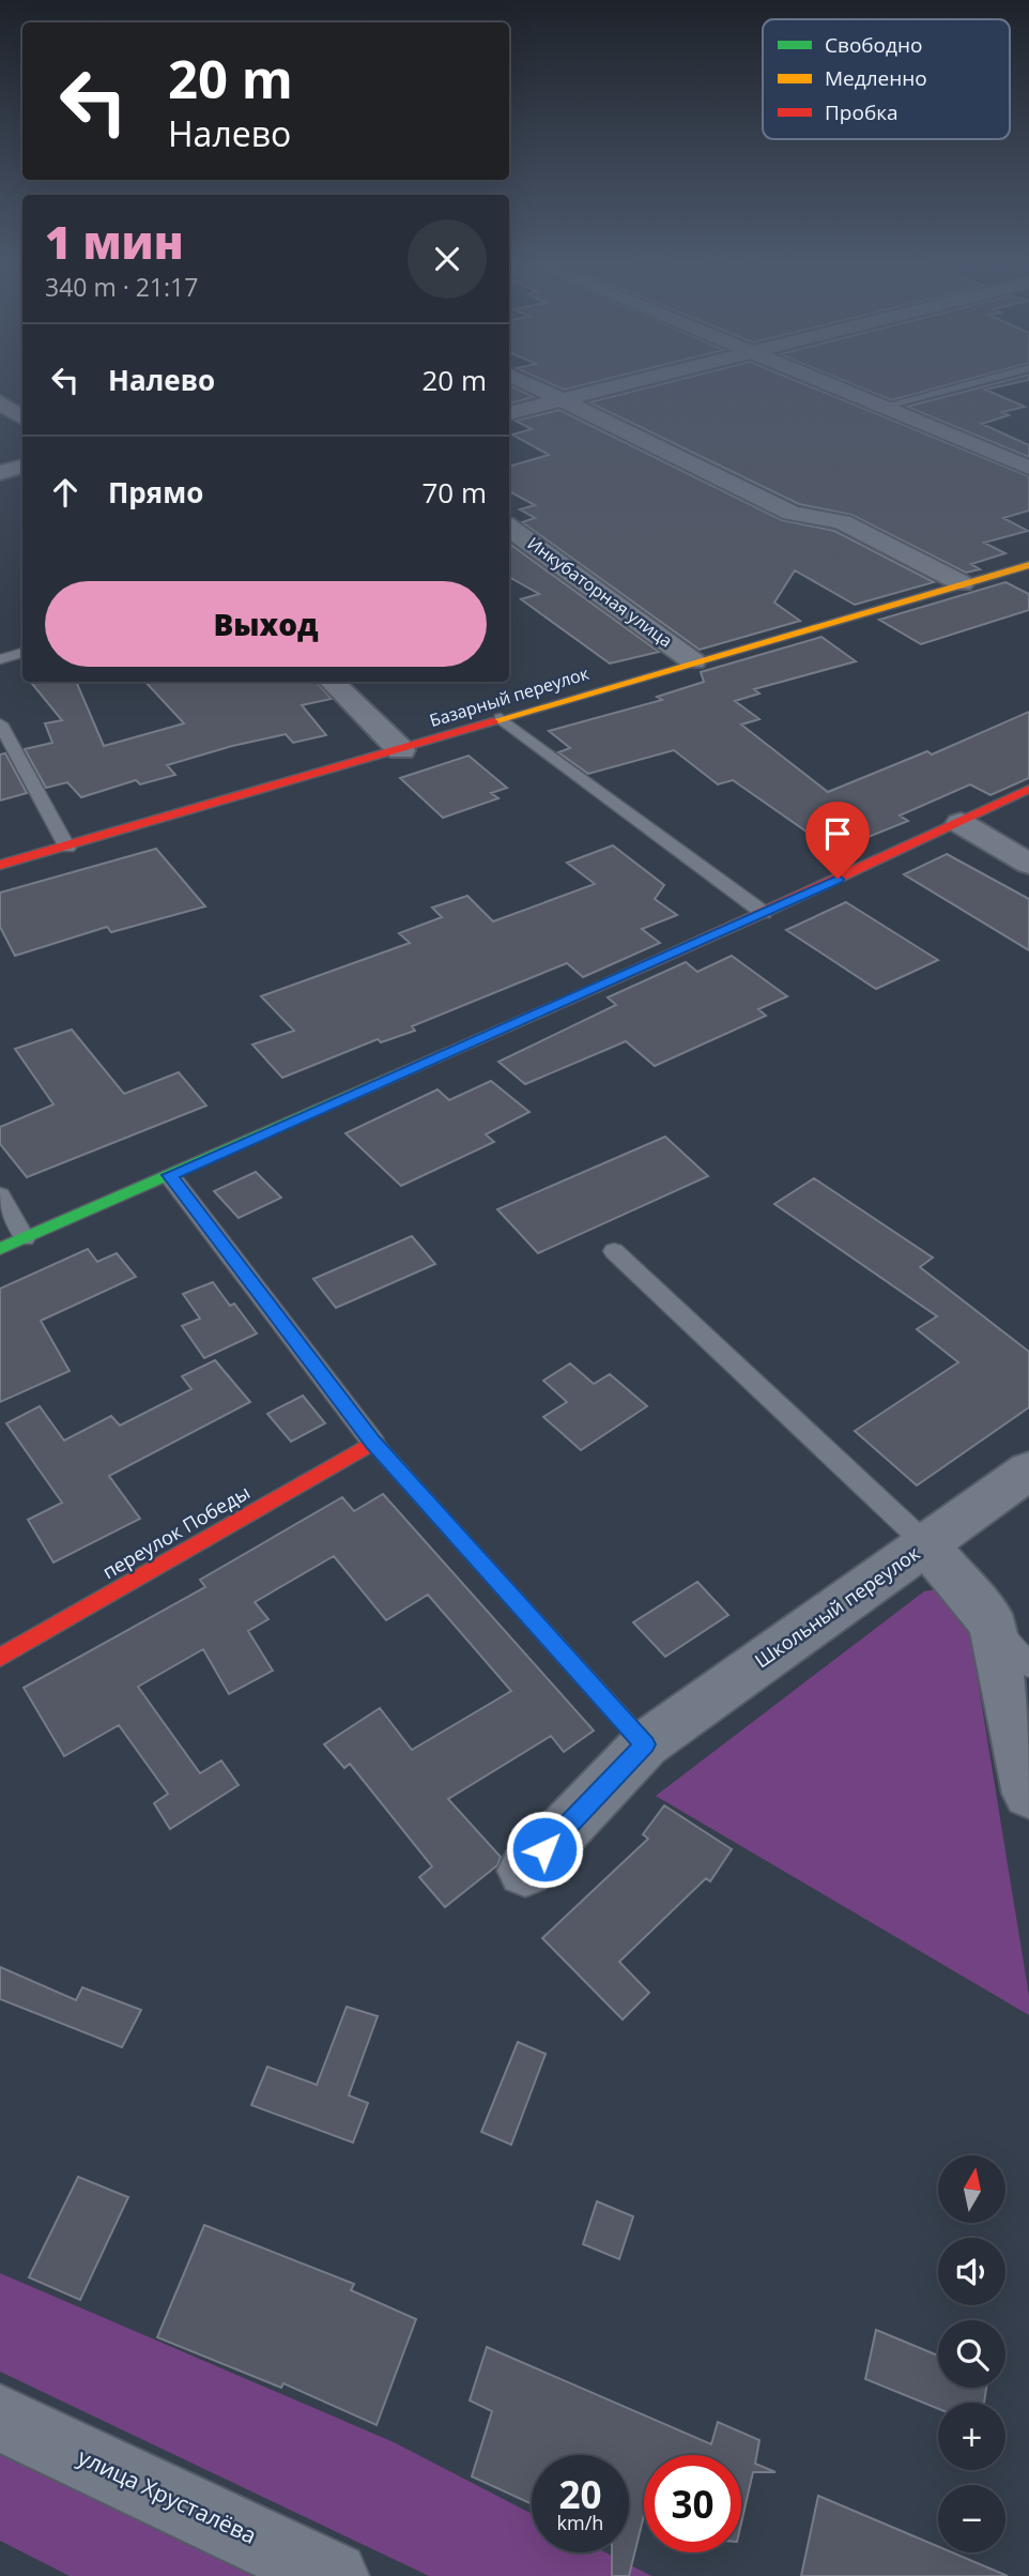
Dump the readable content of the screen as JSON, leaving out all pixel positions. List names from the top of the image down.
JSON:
{
  "streets": {
    "street": [
      "Инкубаторная улица",
      "Базарный переулок",
      "переулок Победы",
      "Школьный переулок",
      "улица Хрусталёва"
    ]
  },
  "crossings": [
    ["Инкубаторная улица", "Базарный переулок"]
  ],
  "legend": ["Свободно", "Медленно", "Пробка"],
  "north": "top",
  "page": {
    "turn": ["20 m", "Налево"],
    "heading": ["1 мин", "340 m · 21:17"],
    "list": [
      {
        "name": "Налево",
        "value": "20 m"
      },
      {
        "name": "Прямо",
        "value": "70 m"
      }
    ],
    "buttons": "Выход",
    "map_buttons": ["+", "−"],
    "speed": "20 km/h",
    "limit": "30"
  }
}
